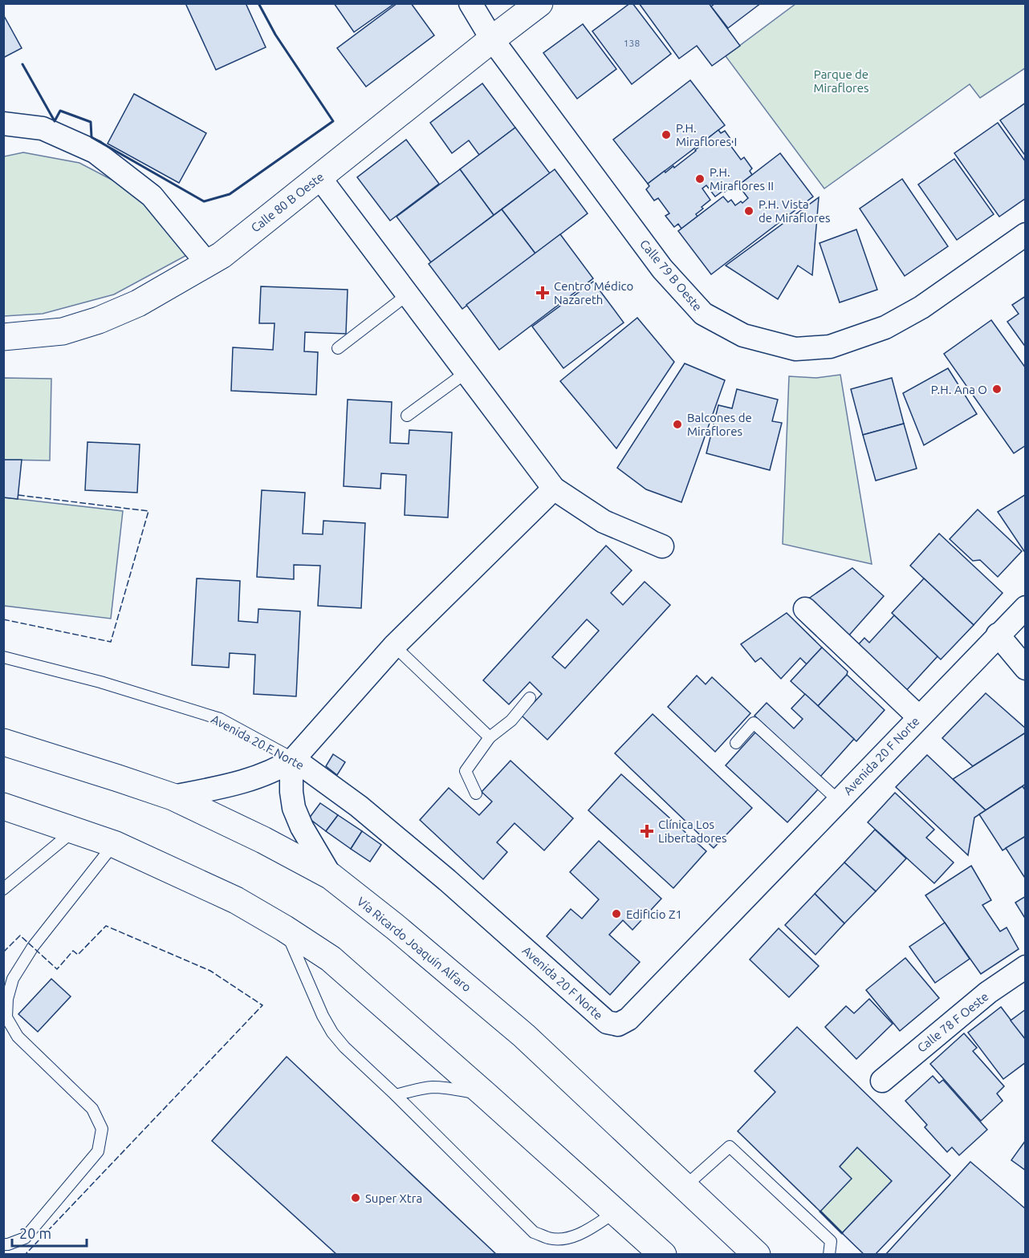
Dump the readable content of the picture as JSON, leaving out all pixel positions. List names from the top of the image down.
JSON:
{
  "streets": {
    "main road": ["Calle 80 B Oeste", "Vía Ricardo Joaquín Alfaro"],
    "street": ["Calle 79 B Oeste", "Avenida 20 F Norte", "Calle 78 F Oeste"]
  },
  "crossings": [
    ["Calle 80 B Oeste", "Calle 79 B Oeste"]
  ],
  "parks": ["Parque de Miraflores"],
  "places": {
    "other": [
      "P.H. Miraflores I",
      "P.H. Miraflores II",
      "P.H. Vista de Miraflores",
      "P.H. Ana O",
      "Balcones de Miraflores",
      "Edificio Z1",
      "Super Xtra"
    ],
    "health": ["Centro Médico Nazareth", "Clínica Los Libertadores"]
  },
  "house_numbers": ["138"],
  "scale_bar": "20 m"
}
